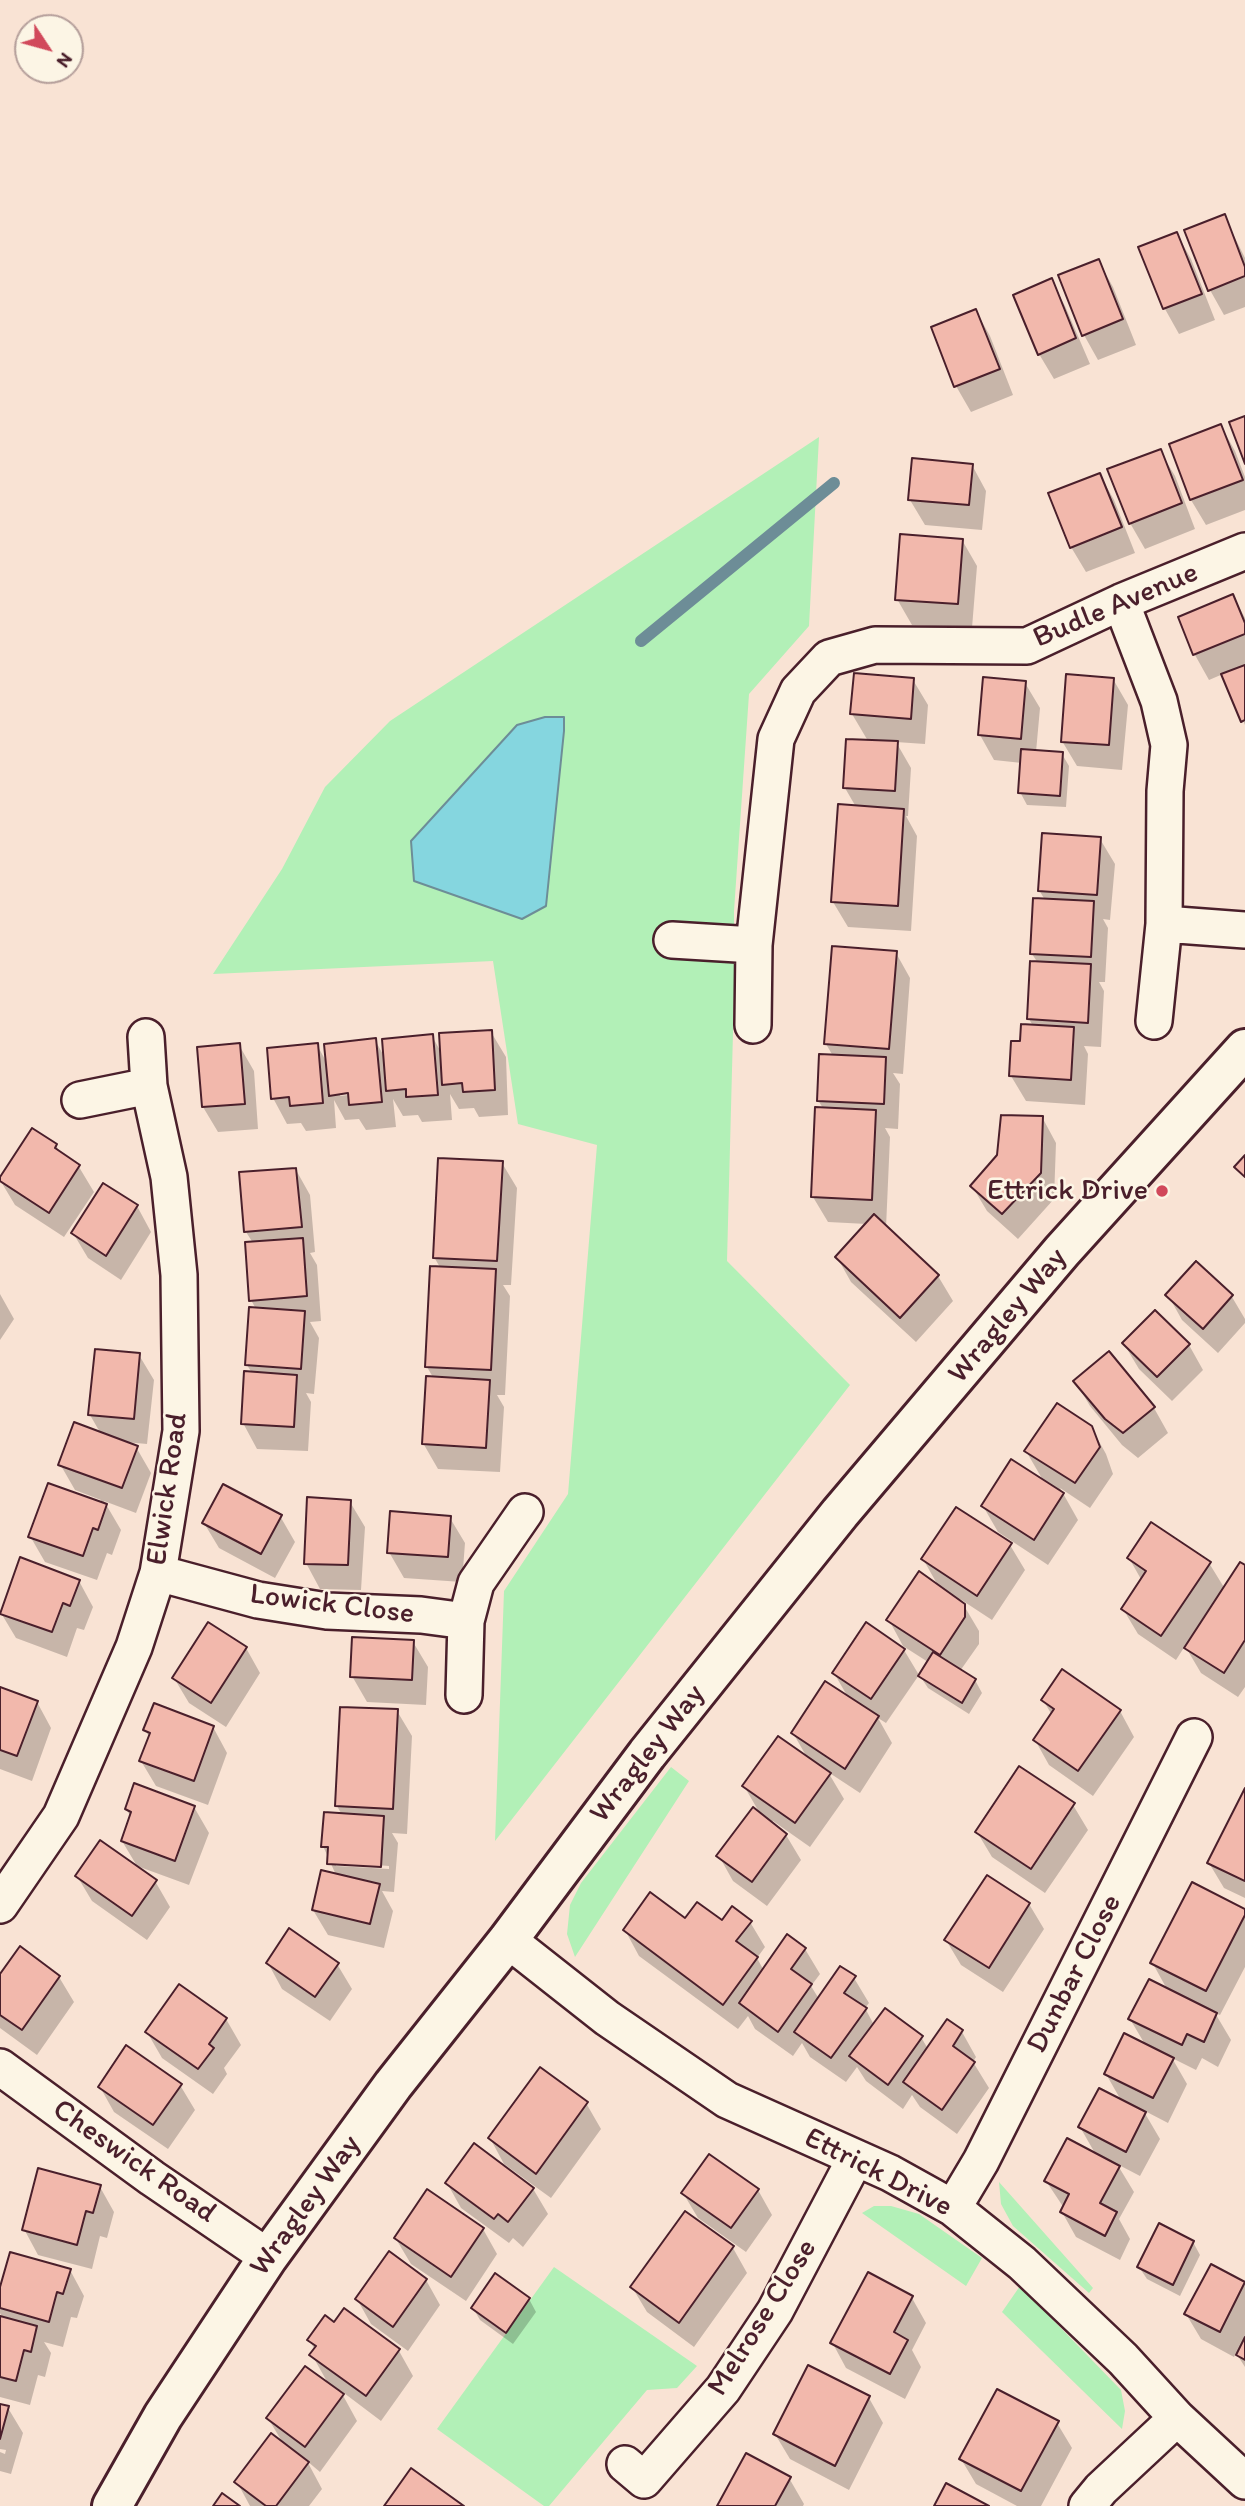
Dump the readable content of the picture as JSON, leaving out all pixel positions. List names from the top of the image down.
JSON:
{
  "streets": {
    "street": [
      "Budle Avenue",
      "Wragley Way",
      "Elwick Road",
      "Lowick Close",
      "Dunbar Close",
      "Cheswick Road",
      "Ettrick Drive",
      "Melrose Close"
    ]
  },
  "crossings": [
    ["Wragley Way", "Cheswick Road"],
    ["Wragley Way", "Ettrick Drive"],
    ["Elwick Road", "Lowick Close"],
    ["Dunbar Close", "Ettrick Drive"],
    ["Ettrick Drive", "Melrose Close"]
  ],
  "places": ["Ettrick Drive"],
  "north": "bottom right"
}
